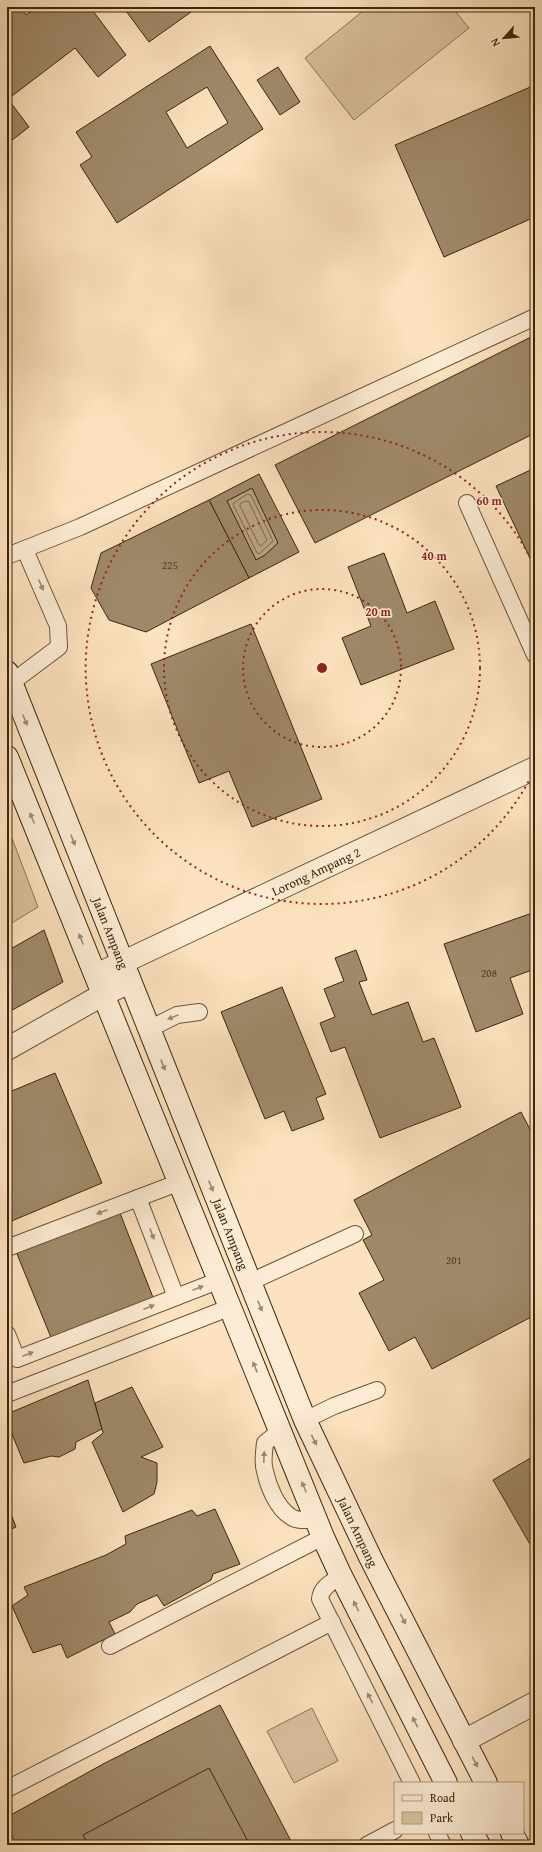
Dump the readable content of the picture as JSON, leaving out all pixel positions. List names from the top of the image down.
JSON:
{
  "streets": {
    "main road": ["Lorong Ampang 2", "Jalan Ampang"]
  },
  "crossings": [
    ["Lorong Ampang 2", "Jalan Ampang"]
  ],
  "house_numbers": ["225", "208", "201"],
  "legend": ["Road", "Park"],
  "north": "bottom left",
  "rings": ["60 m", "40 m", "20 m"]
}
